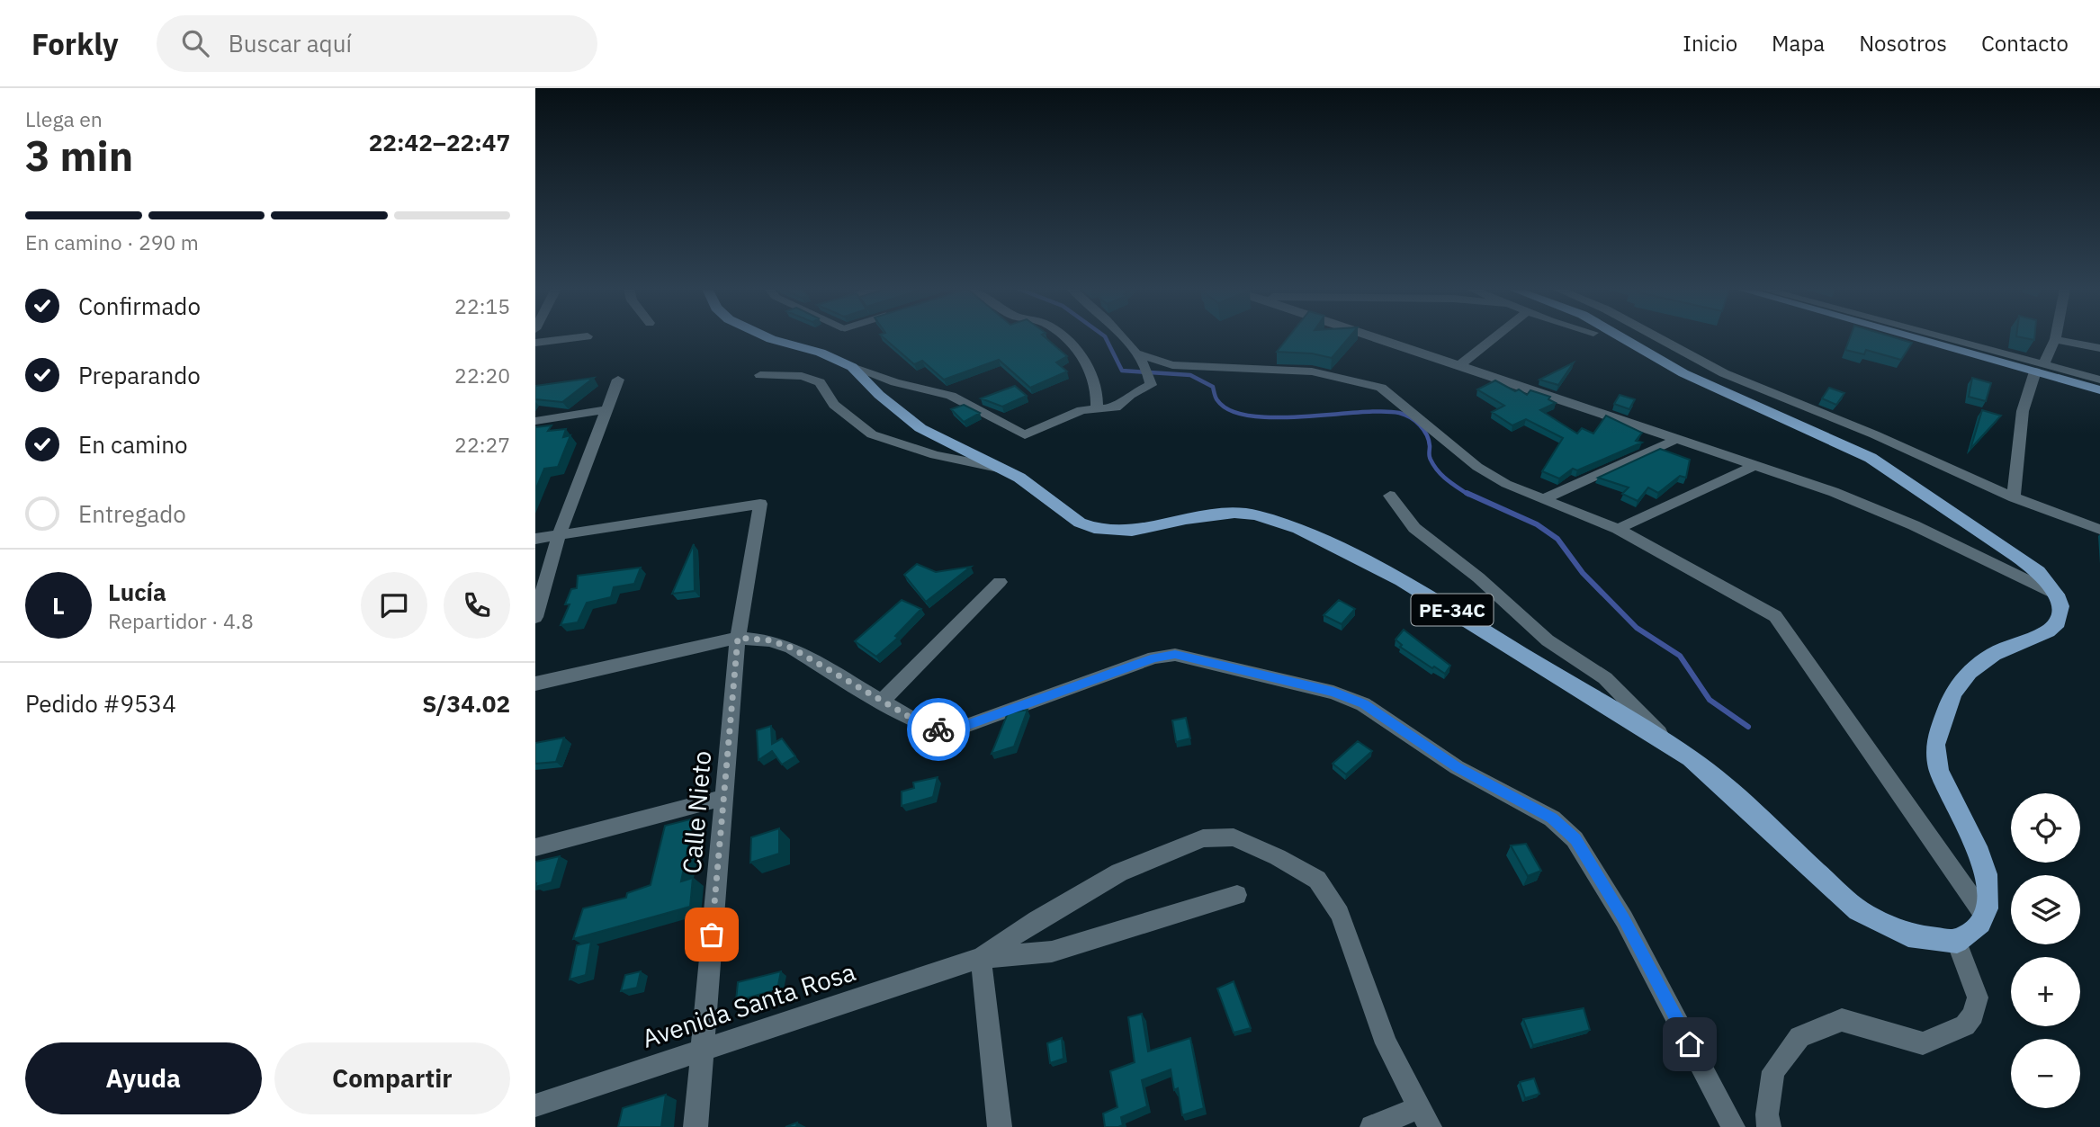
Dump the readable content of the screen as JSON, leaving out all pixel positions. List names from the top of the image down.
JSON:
{
  "streets": {
    "main road": ["PE-34C"],
    "street": ["Calle Nieto", "Avenida Santa Rosa"]
  },
  "crossings": [
    ["Calle Nieto", "Avenida Santa Rosa"]
  ],
  "page": {
    "header": "Forkly",
    "search": "Buscar aquí",
    "nav": [
      "Inicio",
      "Mapa",
      "Nosotros",
      "Contacto"
    ],
    "heading": ["3 min", "Llega en", "22:42–22:47"],
    "panel": [
      "Lucía",
      "Repartidor · 4.8",
      "Pedido #9534",
      "S/34.02"
    ],
    "bar": "En camino · 290 m",
    "list": [
      ["Confirmado", "22:15"],
      ["Preparando", "22:20"],
      ["En camino", "22:27"],
      "Entregado"
    ],
    "round": "L",
    "map_buttons": ["+", "−"],
    "buttons": ["Ayuda", "Compartir"]
  }
}
